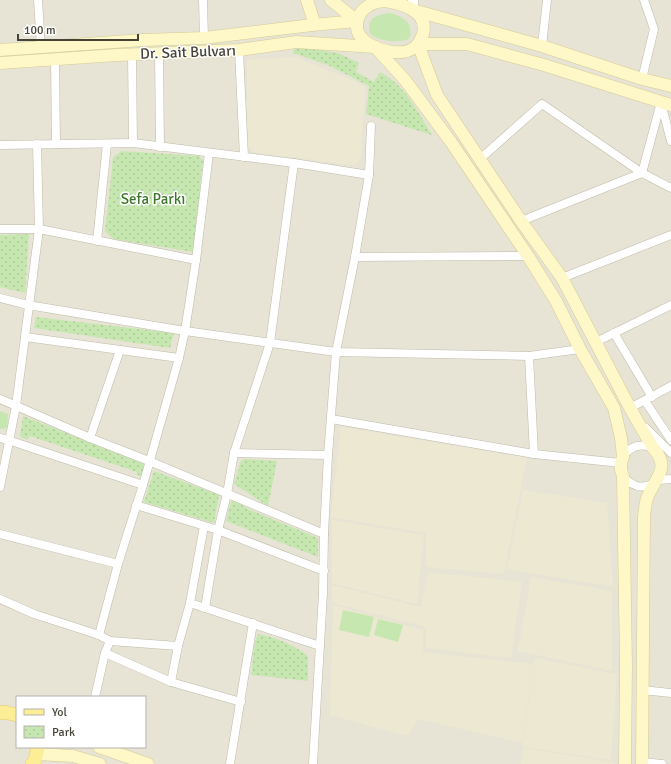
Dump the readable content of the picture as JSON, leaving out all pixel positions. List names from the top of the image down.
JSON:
{
  "streets": {
    "main road": ["Dr. Sait Bulvarı"]
  },
  "parks": ["Sefa Parkı"],
  "legend": ["Yol", "Park"],
  "scale_bar": "100 m"
}
